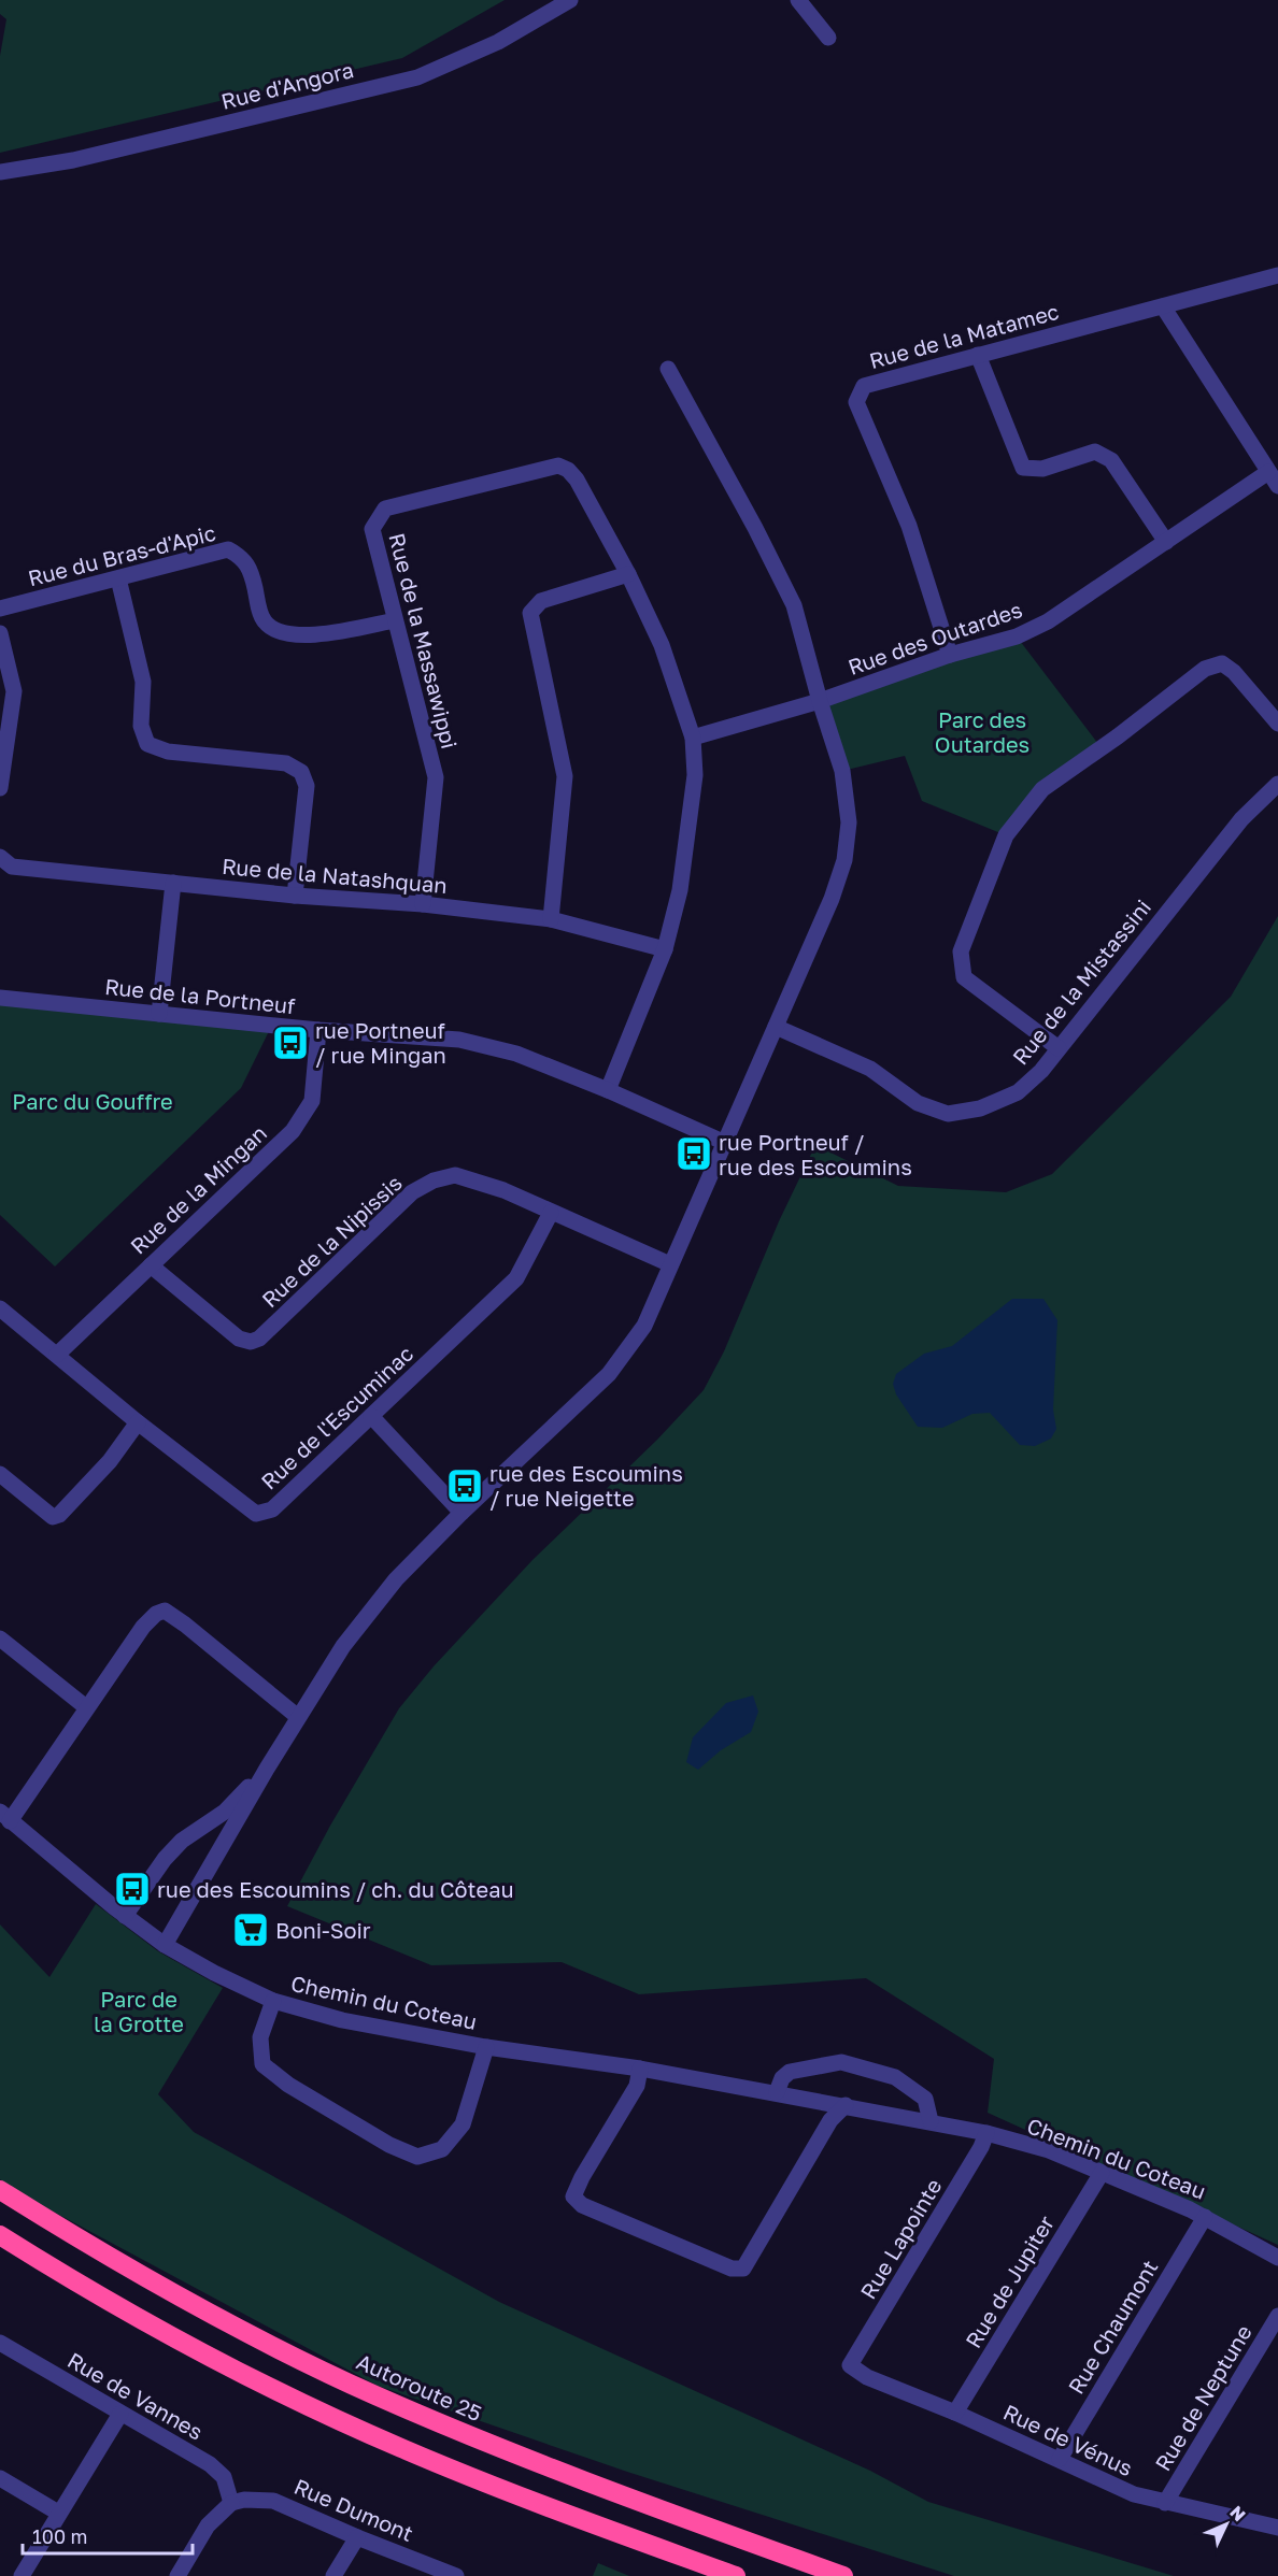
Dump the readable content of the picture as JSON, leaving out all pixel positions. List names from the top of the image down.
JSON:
{
  "streets": {
    "highway": ["Autoroute 25"],
    "street": [
      "Rue d'Angora",
      "Rue de la Matamec",
      "Rue du Bras-d'Apic",
      "Rue des Outardes",
      "Rue de la Massawippi",
      "Rue de la Natashquan",
      "Rue de la Mistassini",
      "Rue de la Portneuf",
      "Rue de la Mingan",
      "Rue de la Nipissis",
      "Rue de l'Escuminac",
      "Chemin du Coteau",
      "Rue Lapointe",
      "Rue de Jupiter",
      "Rue Chaumont",
      "Rue de Vannes",
      "Rue de Neptune",
      "Rue de Vénus",
      "Rue Dumont"
    ]
  },
  "crossings": [
    ["Rue de la Matamec", "Rue des Outardes"],
    ["Rue du Bras-d'Apic", "Rue de la Massawippi"],
    ["Rue des Outardes", "Rue de la Massawippi"],
    ["Rue de la Massawippi", "Rue de la Natashquan"],
    ["Rue de la Massawippi", "Rue de la Portneuf"],
    ["Rue de la Portneuf", "Rue de la Mingan"],
    ["Rue de la Mingan", "Rue de la Nipissis"],
    ["Rue de la Mingan", "Rue de l'Escuminac"],
    ["Rue de la Nipissis", "Rue de l'Escuminac"],
    ["Chemin du Coteau", "Rue Lapointe"],
    ["Chemin du Coteau", "Rue de Jupiter"],
    ["Chemin du Coteau", "Rue Chaumont"],
    ["Rue Lapointe", "Rue de Vénus"],
    ["Rue de Jupiter", "Rue de Vénus"],
    ["Rue Chaumont", "Rue de Vénus"],
    ["Rue de Vannes", "Rue Dumont"],
    ["Rue de Neptune", "Rue de Vénus"]
  ],
  "parks": ["Parc des Outardes", "Parc du Gouffre", "Parc de la Grotte"],
  "places": {
    "bus stop": [
      "rue Portneuf / rue Mingan",
      "rue Portneuf / rue des Escoumins",
      "rue des Escoumins / rue Neigette",
      "rue des Escoumins / ch. du Côteau"
    ],
    "supermarket": ["Boni-Soir"]
  },
  "scale_bar": "100 m",
  "north": "top right"
}
